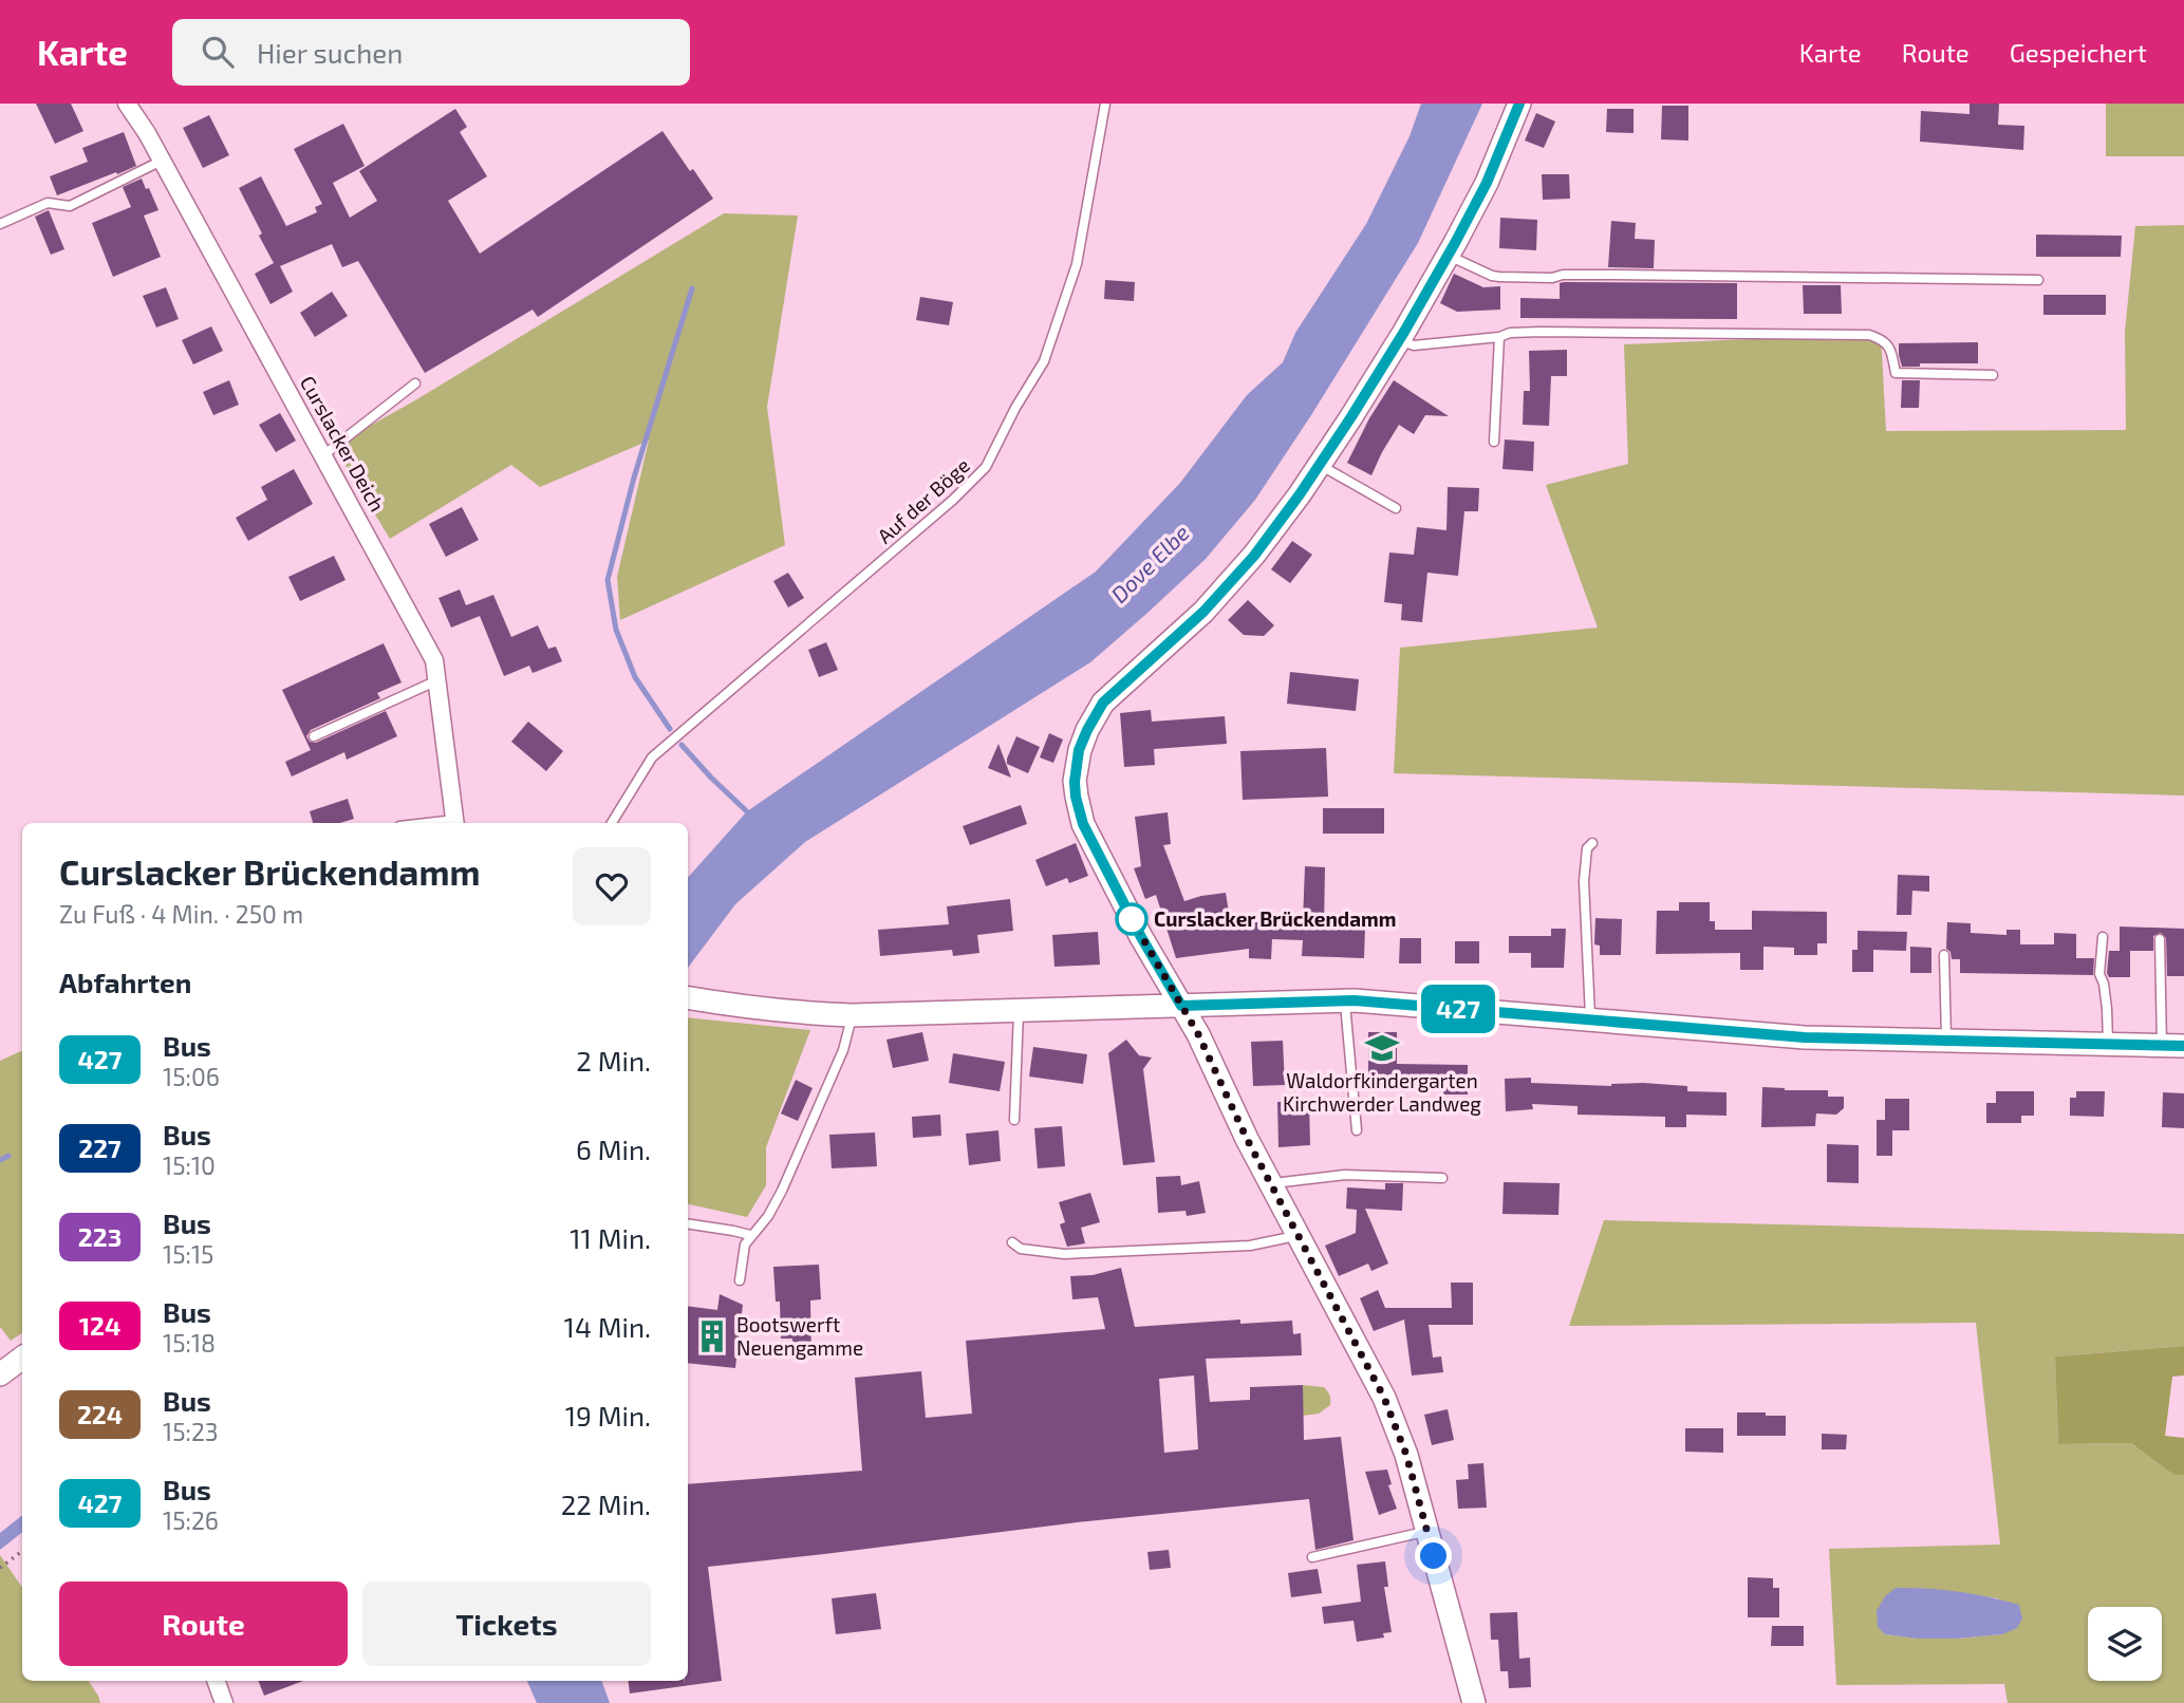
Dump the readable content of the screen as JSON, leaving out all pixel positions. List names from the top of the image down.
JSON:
{
  "streets": {
    "street": ["Curslacker Deich"],
    "lane": ["Auf der Böge"]
  },
  "water": ["Dove Elbe"],
  "places": {
    "other": ["Curslacker Brückendamm"],
    "school or university": ["Waldorfkindergarten Kirchwerder Landweg"],
    "building": ["Bootswerft Neuengamme"]
  },
  "lines": ["bus line 427"],
  "page": {
    "header": "Karte",
    "search": "Hier suchen",
    "nav": ["Karte", "Route", "Gespeichert"],
    "on_map": "427",
    "heading": [
      ["Curslacker Brückendamm", "Zu Fuß · 4 Min. · 250 m"],
      "Abfahrten"
    ],
    "list": [
      {
        "mark": "427",
        "name": "Bus",
        "note": "15:06",
        "value": "2 Min."
      },
      {
        "mark": "227",
        "name": "Bus",
        "note": "15:10",
        "value": "6 Min."
      },
      {
        "mark": "223",
        "name": "Bus",
        "note": "15:15",
        "value": "11 Min."
      },
      {
        "mark": "124",
        "name": "Bus",
        "note": "15:18",
        "value": "14 Min."
      },
      {
        "mark": "224",
        "name": "Bus",
        "note": "15:23",
        "value": "19 Min."
      },
      {
        "mark": "427",
        "name": "Bus",
        "note": "15:26",
        "value": "22 Min."
      }
    ],
    "buttons": ["Route", "Tickets"]
  }
}
